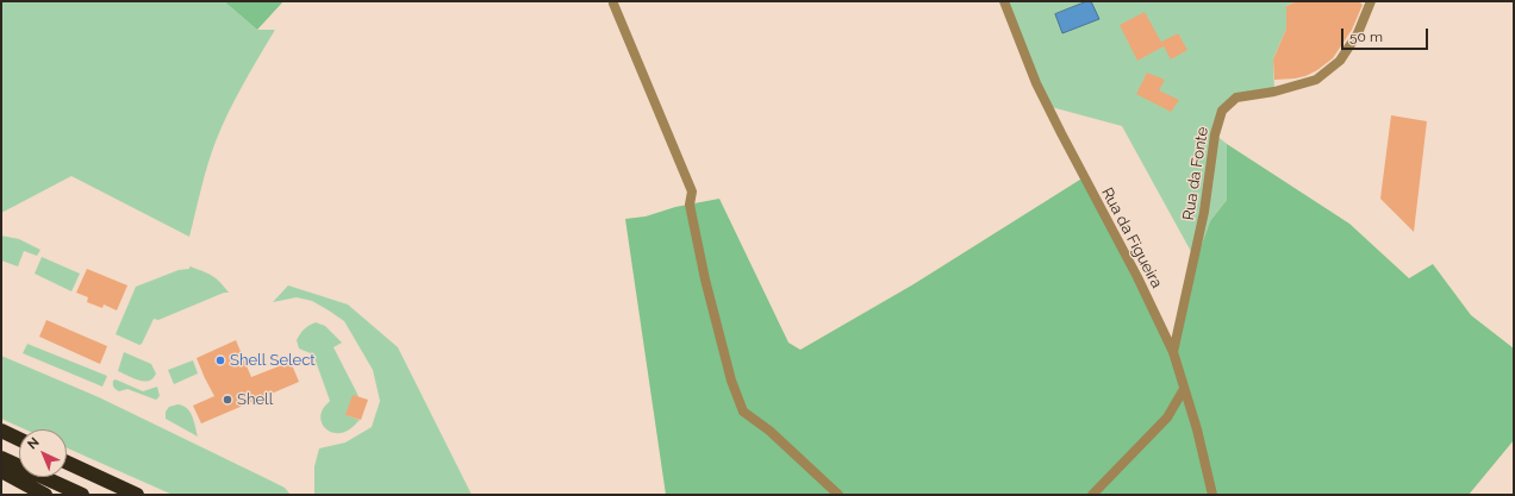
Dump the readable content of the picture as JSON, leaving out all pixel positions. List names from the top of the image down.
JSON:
{
  "streets": {
    "street": ["Rua da Fonte", "Rua da Figueira"]
  },
  "crossings": [
    ["Rua da Fonte", "Rua da Figueira"]
  ],
  "places": ["Shell Select", "Shell"],
  "scale_bar": "50 m",
  "north": "top left"
}
